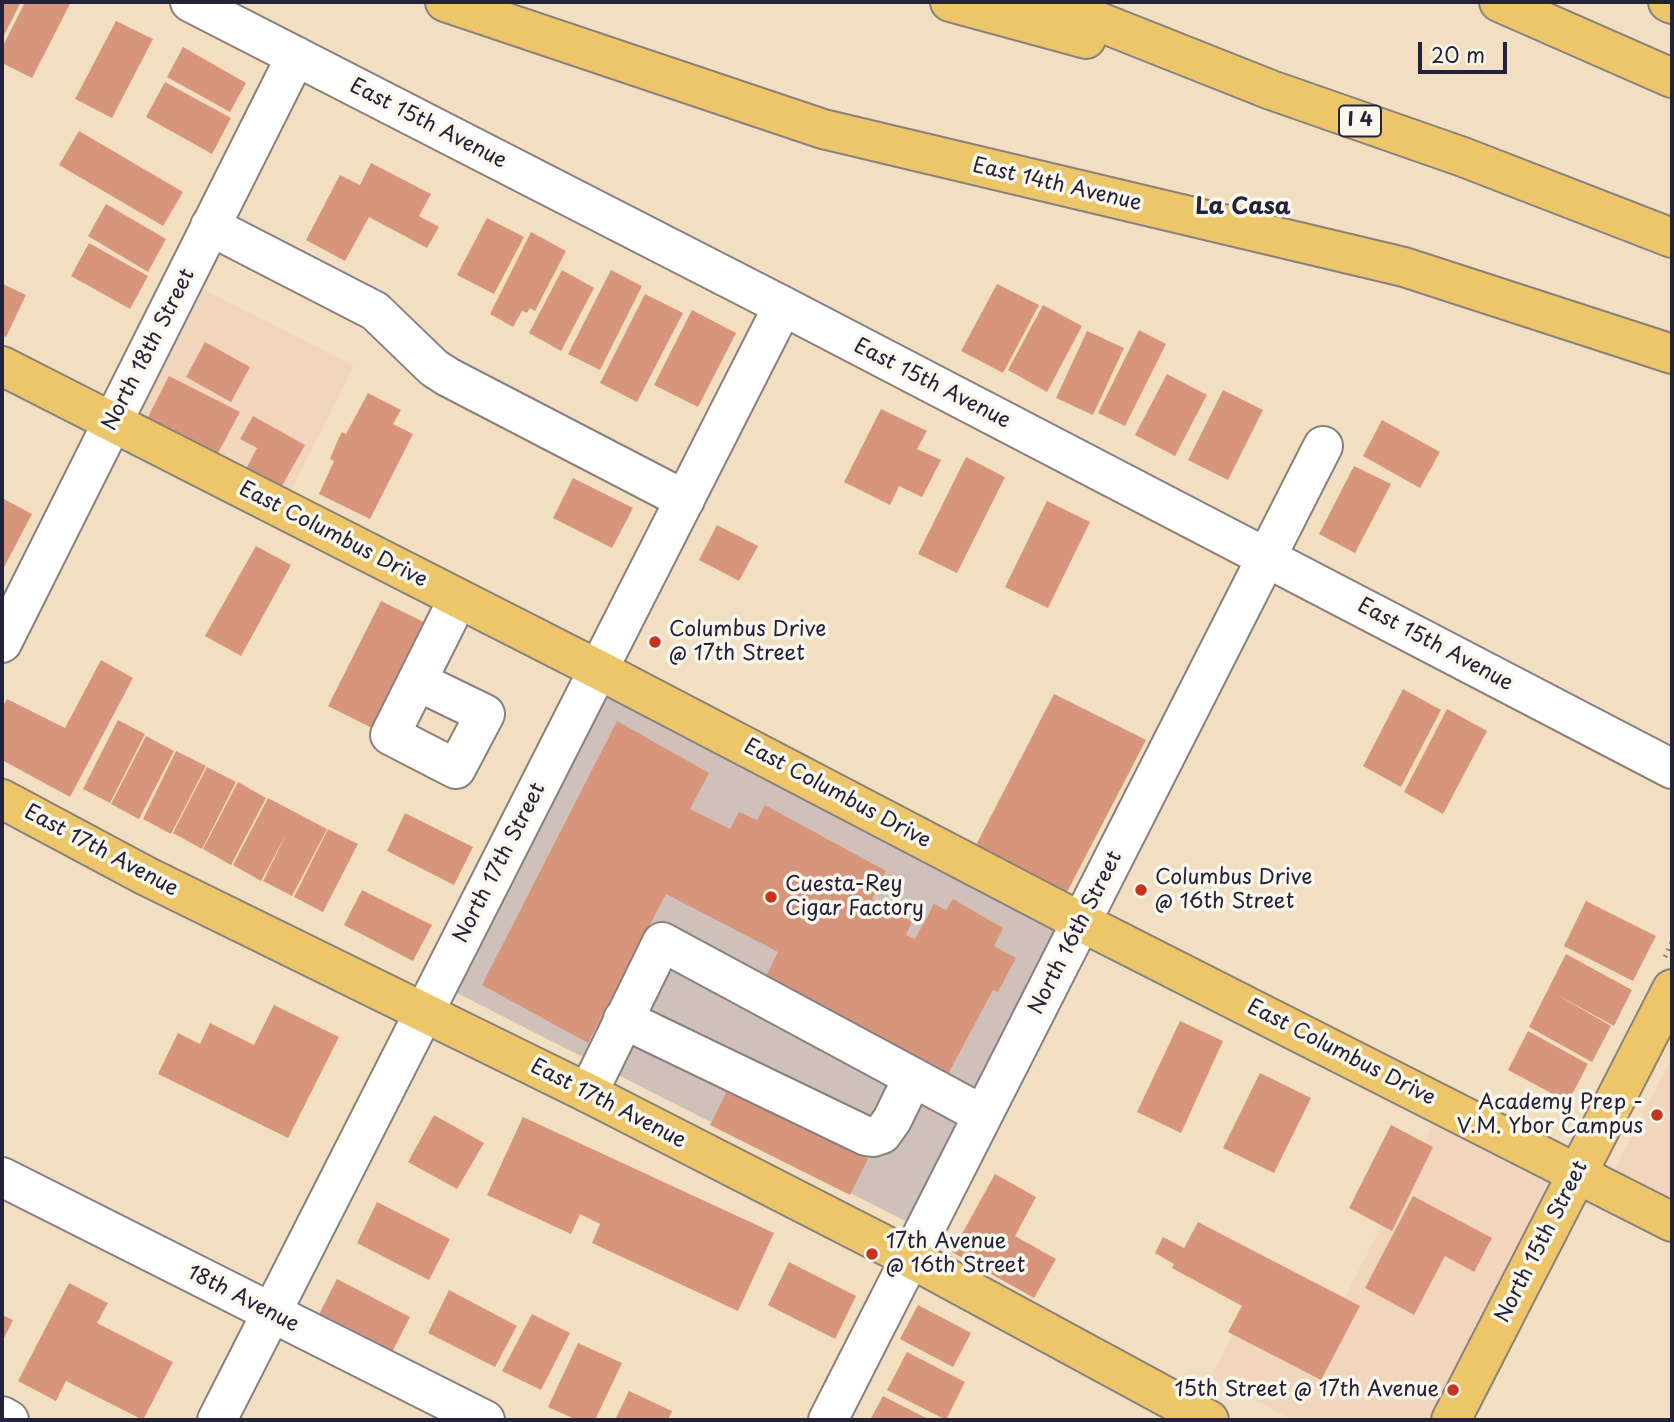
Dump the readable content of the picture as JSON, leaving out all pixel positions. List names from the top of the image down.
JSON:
{
  "streets": {
    "main road": [
      "I 4",
      "East 14th Avenue",
      "East Columbus Drive",
      "East 17th Avenue",
      "North 15th Street"
    ],
    "street": [
      "East 15th Avenue",
      "North 18th Street",
      "North 17th Street",
      "North 16th Street",
      "18th Avenue"
    ]
  },
  "crossings": [
    ["East 15th Avenue", "North 18th Street"],
    ["East 15th Avenue", "North 17th Street"],
    ["East 15th Avenue", "North 16th Street"],
    ["North 18th Street", "East Columbus Drive"],
    ["East Columbus Drive", "North 17th Street"],
    ["East Columbus Drive", "North 16th Street"],
    ["East Columbus Drive", "North 15th Street"],
    ["East 17th Avenue", "North 17th Street"],
    ["East 17th Avenue", "North 16th Street"],
    ["North 17th Street", "18th Avenue"]
  ],
  "districts": ["La Casa"],
  "places": [
    "Columbus Drive @ 17th Street",
    "Columbus Drive @ 16th Street",
    "Cuesta-Rey Cigar Factory",
    "Academy Prep - V.M. Ybor Campus",
    "17th Avenue @ 16th Street",
    "15th Street @ 17th Avenue"
  ],
  "scale_bar": "20 m"
}
